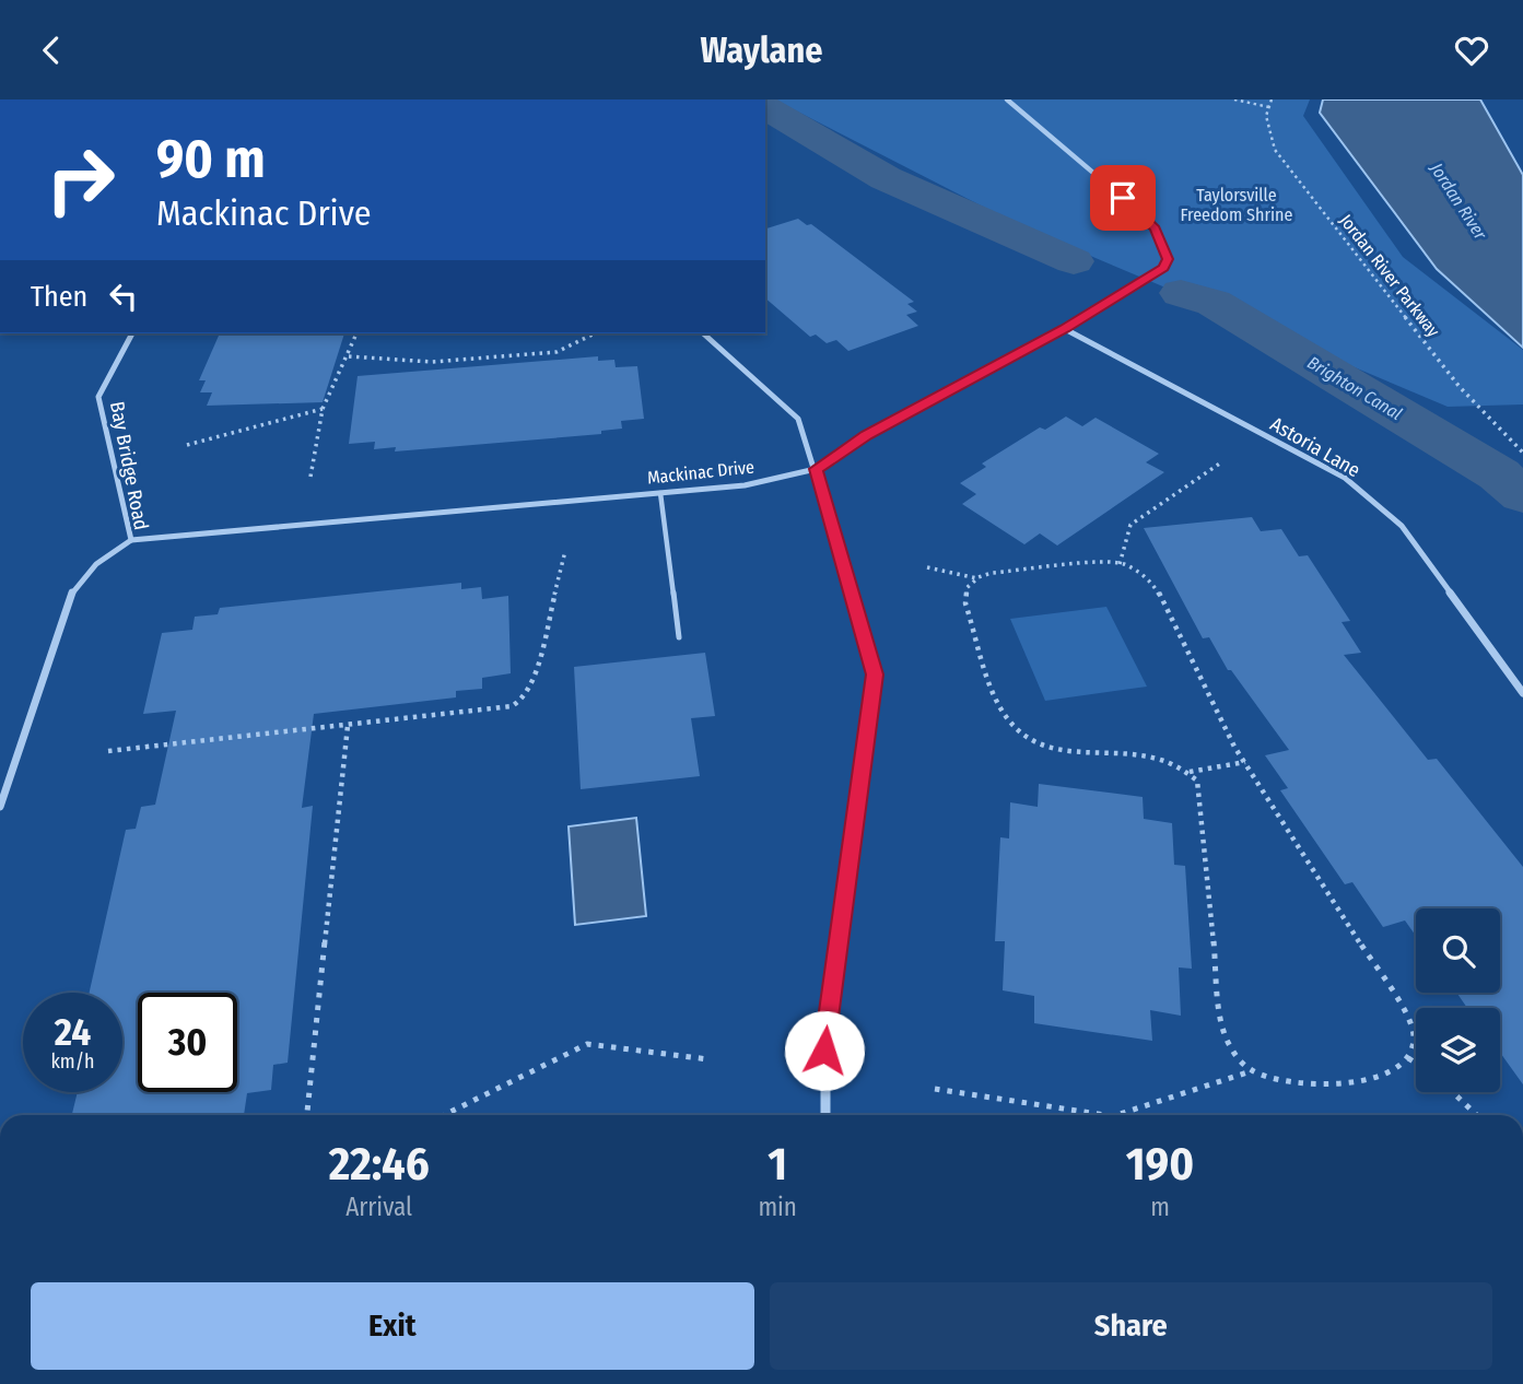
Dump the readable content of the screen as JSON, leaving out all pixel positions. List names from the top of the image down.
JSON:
{
  "streets": {
    "street": ["Astoria Lane", "Bay Bridge Road", "Mackinac Drive"],
    "path": ["Jordan River Parkway"]
  },
  "crossings": [
    ["Astoria Lane", "Mackinac Drive"],
    ["Bay Bridge Road", "Mackinac Drive"]
  ],
  "water": ["Jordan River", "Brighton Canal"],
  "parks": ["Taylorsville Freedom Shrine"],
  "page": {
    "header": "Waylane",
    "turn": ["90 m", "Mackinac Drive"],
    "then": "Then",
    "speed": "24 km/h",
    "limit": "30",
    "eta": [
      "22:46",
      "Arrival",
      "1",
      "min",
      "190",
      "m"
    ],
    "buttons": ["Exit", "Share"]
  }
}
